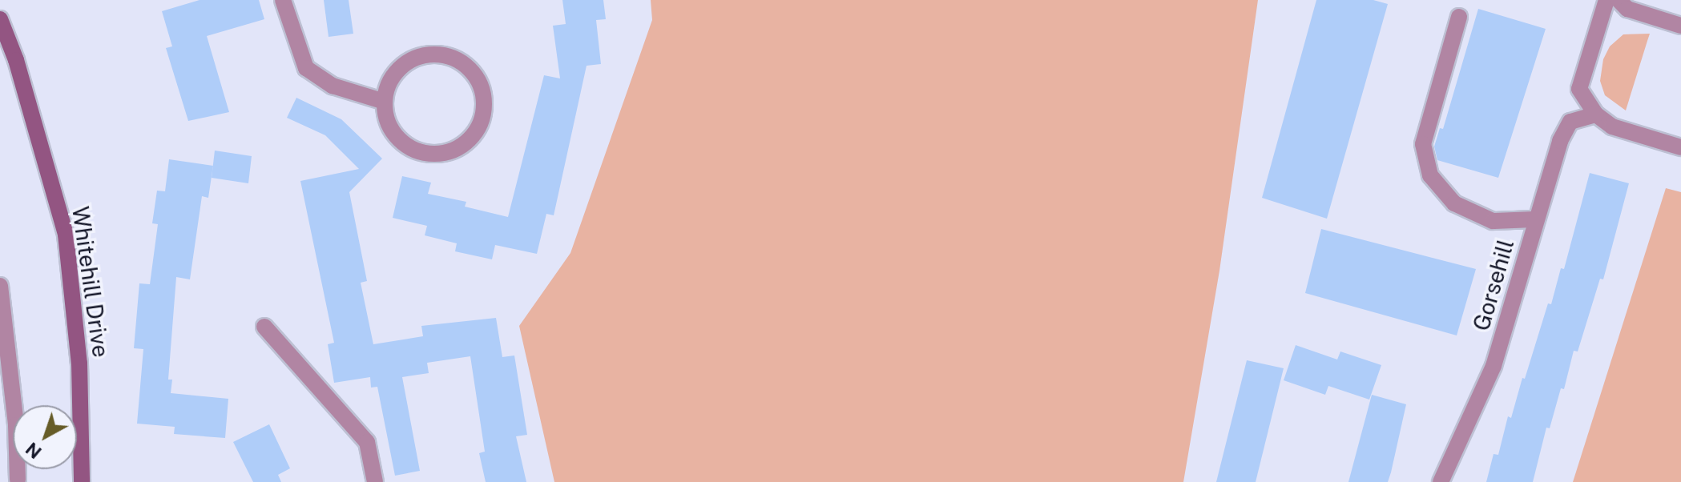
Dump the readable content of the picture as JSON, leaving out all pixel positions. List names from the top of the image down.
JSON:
{
  "streets": {
    "street": ["Whitehill Drive", "Gorsehill"]
  },
  "north": "bottom left"
}
